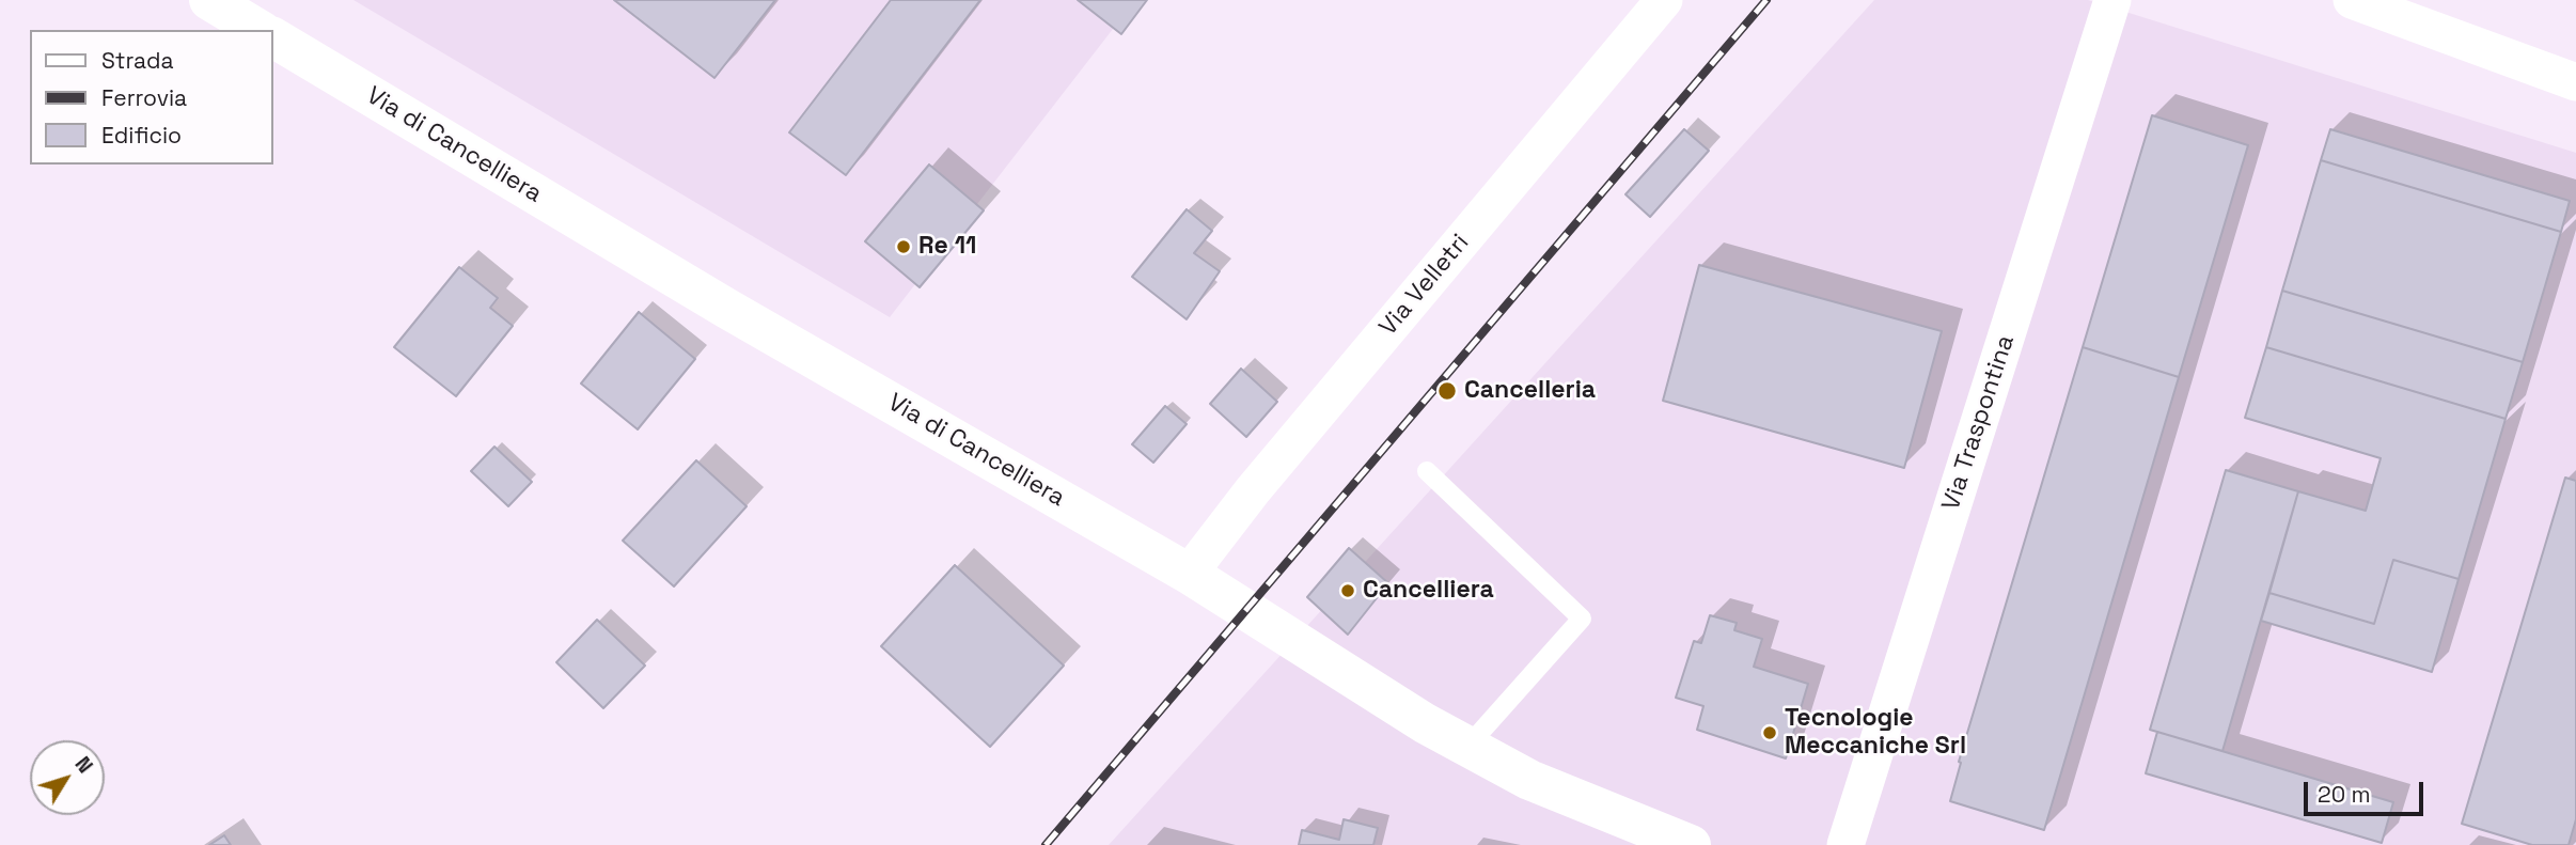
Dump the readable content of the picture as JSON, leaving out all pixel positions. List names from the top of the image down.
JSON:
{
  "streets": {
    "street": ["Via di Cancelliera", "Via Velletri", "Via Traspontina"]
  },
  "crossings": [
    ["Via di Cancelliera", "Via Velletri"]
  ],
  "places": [
    "Re 11",
    "Cancelleria",
    "Cancelliera",
    "Tecnologie Meccaniche Srl"
  ],
  "legend": ["Strada", "Ferrovia", "Edificio"],
  "scale_bar": "20 m",
  "north": "top right"
}
